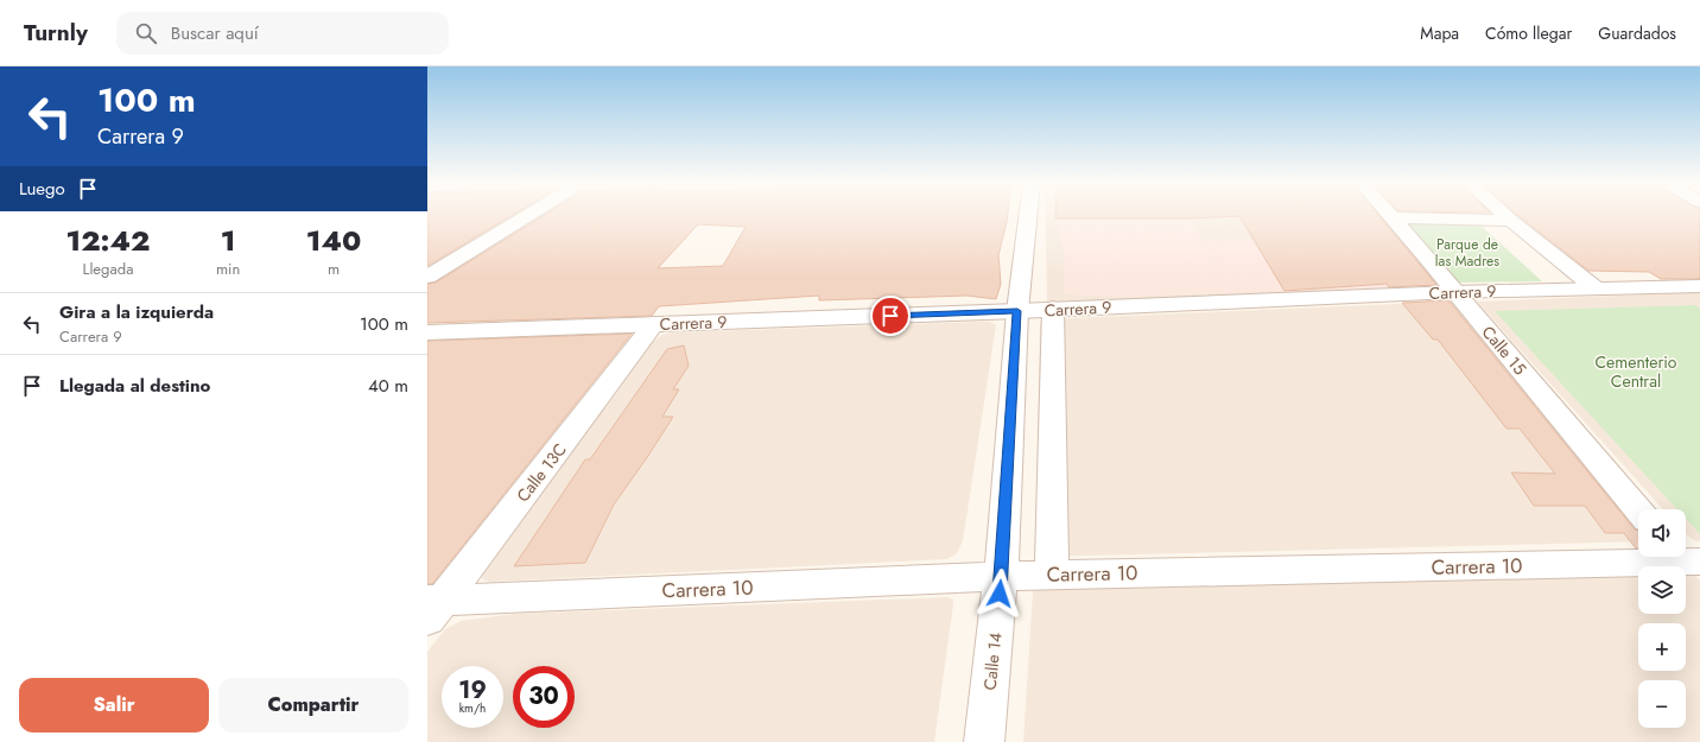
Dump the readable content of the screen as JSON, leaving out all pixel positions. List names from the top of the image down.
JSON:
{
  "streets": {
    "street": [
      "Carrera 9",
      "Calle 15",
      "Calle 13C",
      "Carrera 10",
      "Calle 14"
    ]
  },
  "crossings": [
    ["Carrera 9", "Calle 15"],
    ["Carrera 9", "Calle 13C"],
    ["Carrera 9", "Calle 14"],
    ["Calle 13C", "Carrera 10"],
    ["Carrera 10", "Calle 14"]
  ],
  "parks": ["Parque de las Madres", "Cementerio Central"],
  "page": {
    "header": "Turnly",
    "search": "Buscar aquí",
    "nav": ["Mapa", "Cómo llegar", "Guardados"],
    "turn": ["100 m", "Carrera 9"],
    "then": "Luego",
    "eta": [
      "12:42",
      "Llegada",
      "1",
      "min",
      "140",
      "m"
    ],
    "list": [
      {
        "name": "Gira a la izquierda",
        "note": "Carrera 9",
        "value": "100 m"
      },
      {
        "name": "Llegada al destino",
        "value": "40 m"
      }
    ],
    "map_buttons": ["+", "−"],
    "speed": "19 km/h",
    "limit": "30",
    "buttons": ["Salir", "Compartir"]
  }
}
